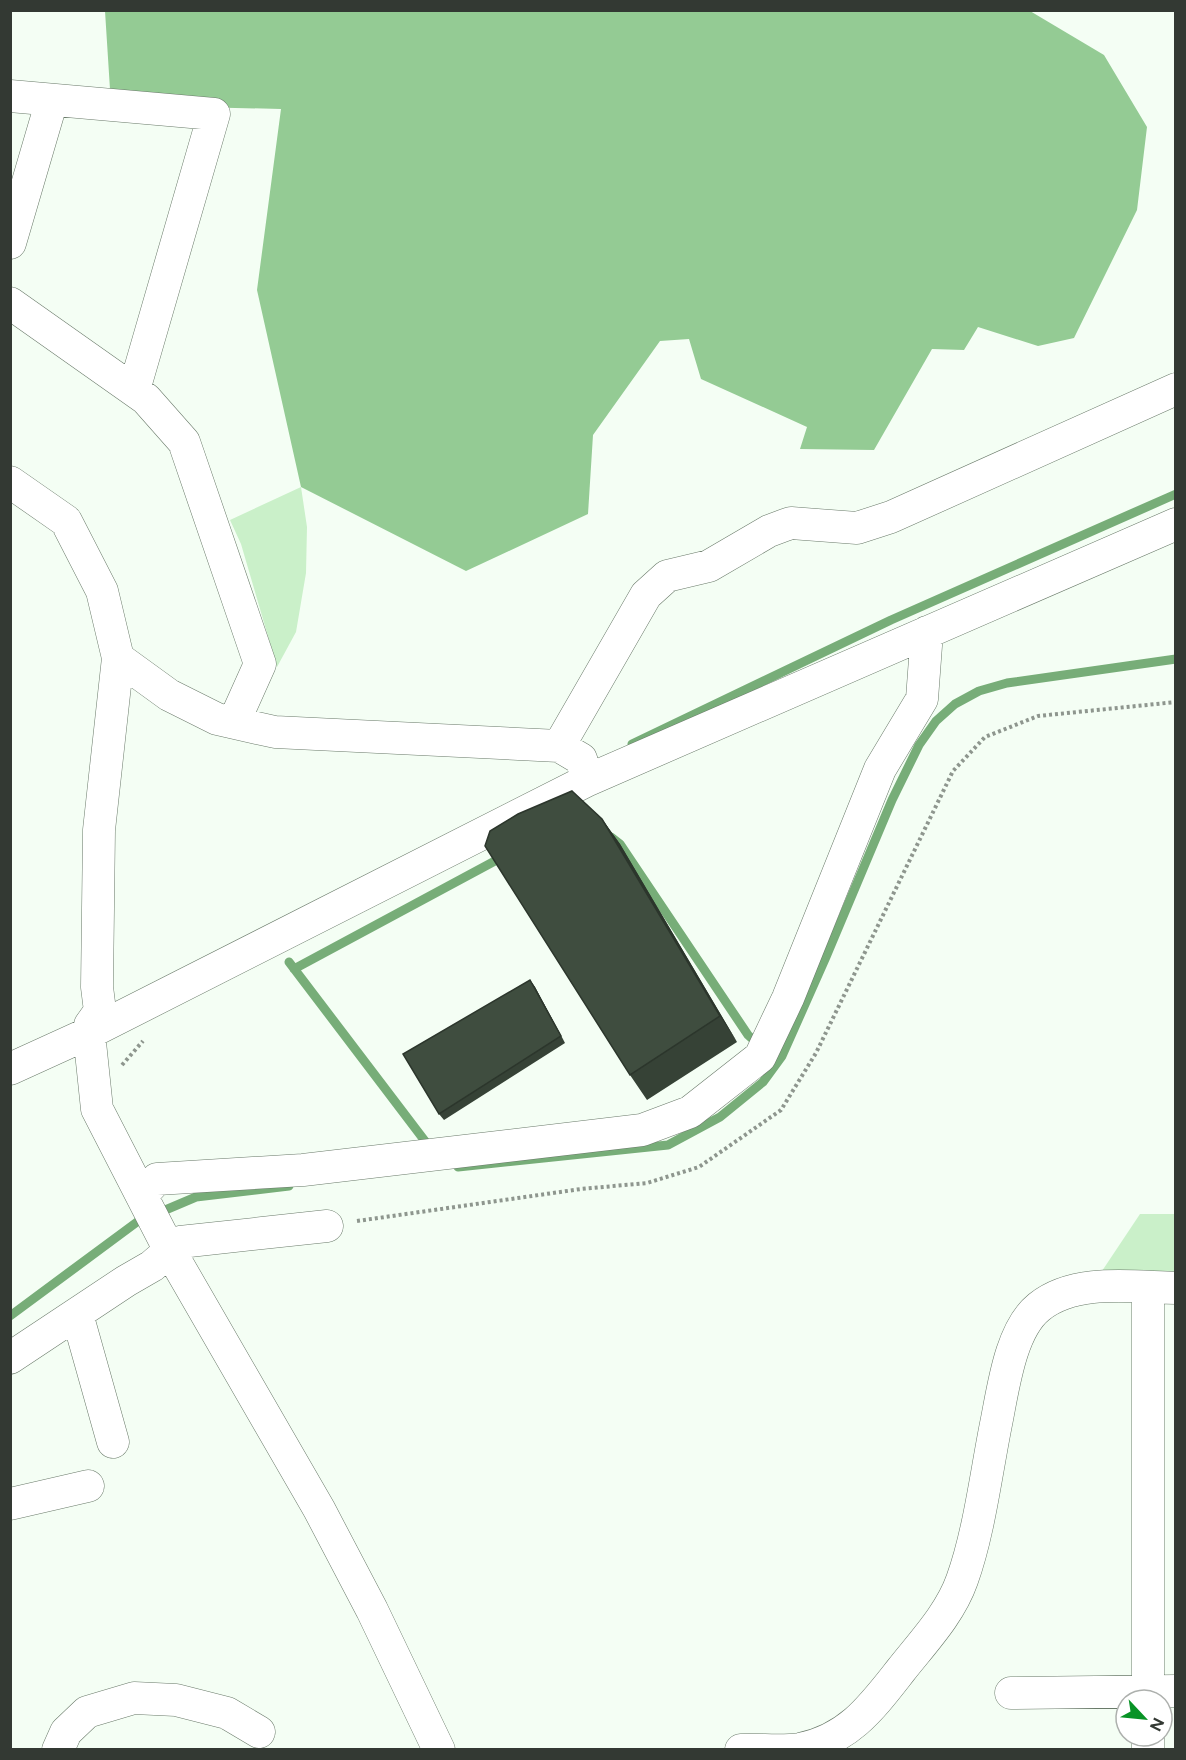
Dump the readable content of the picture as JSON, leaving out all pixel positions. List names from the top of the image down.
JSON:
{
  "north": "bottom right"
}
